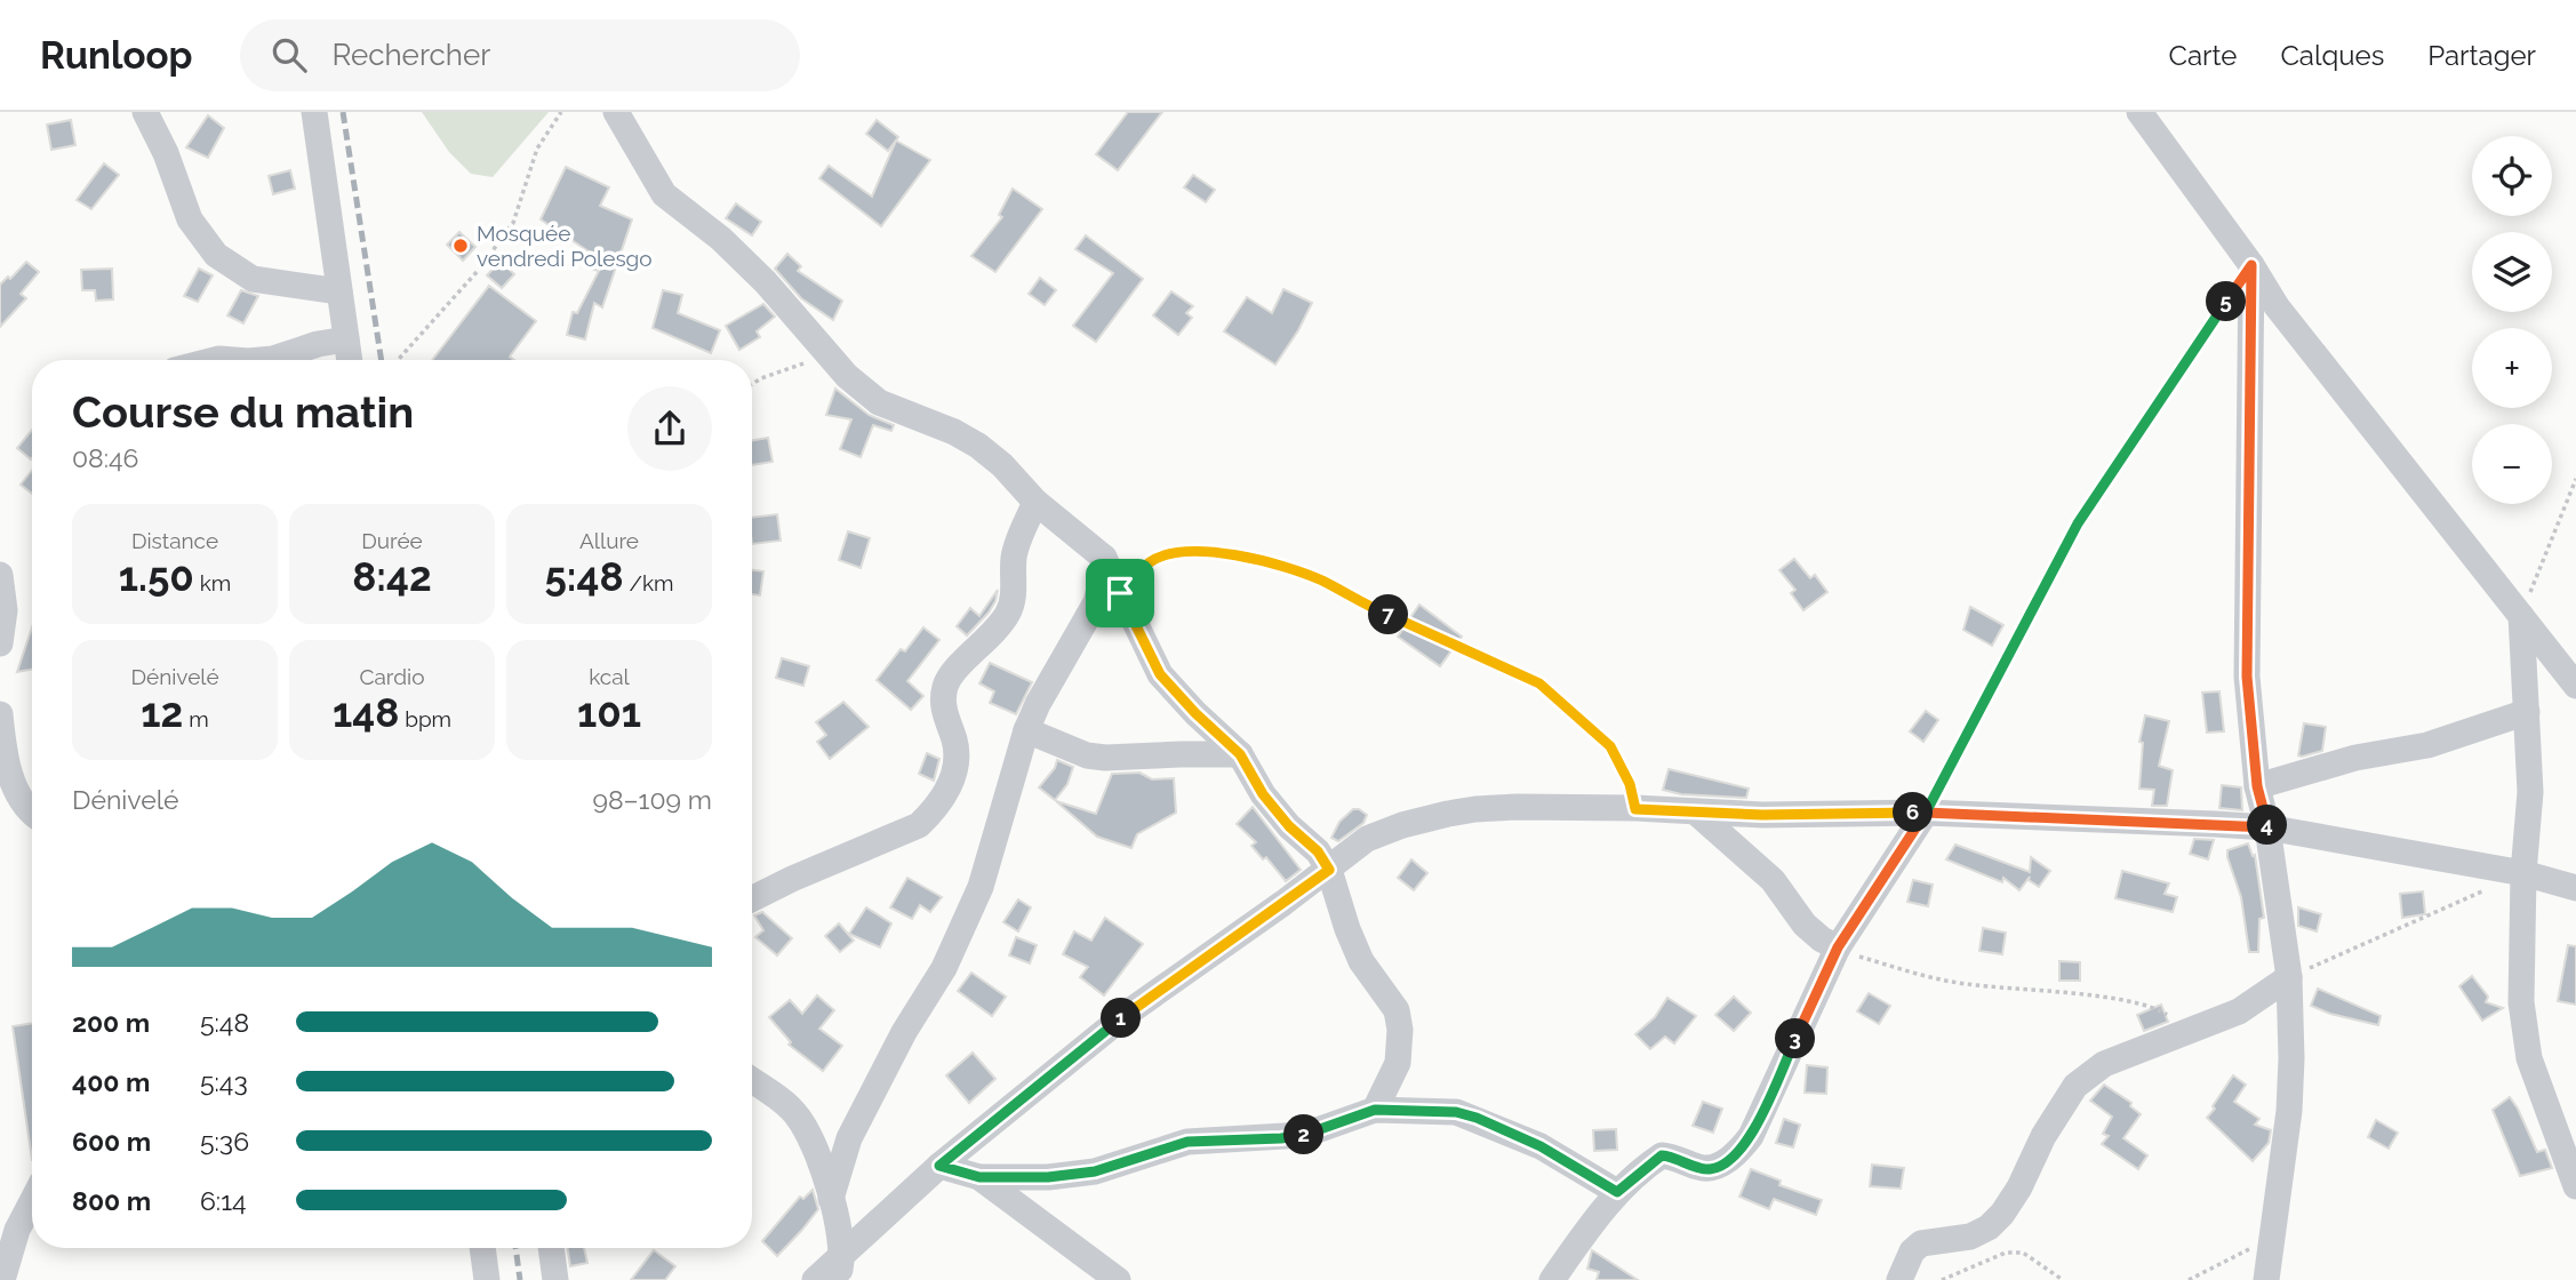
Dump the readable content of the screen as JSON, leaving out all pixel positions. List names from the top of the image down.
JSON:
{
  "places": ["Mosquée vendredi Polesgo"],
  "page": {
    "header": "Runloop",
    "search": "Rechercher",
    "nav": ["Carte", "Calques", "Partager"],
    "map_buttons": ["+", "−"],
    "pins": [
      "5",
      "7",
      "6",
      "4",
      "1",
      "3",
      "2"
    ],
    "heading": ["Course du matin", "08:46"],
    "stats": [
      ["Distance", "1.50 km"],
      ["Durée", "8:42"],
      ["Allure", "5:48 /km"],
      ["Dénivelé", "12 m"],
      ["Cardio", "148 bpm"],
      ["kcal", "101"]
    ],
    "chart": ["Dénivelé", "98–109 m"],
    "list": [
      {
        "name": "200 m",
        "note": "5:48"
      },
      {
        "name": "400 m",
        "note": "5:43"
      },
      {
        "name": "600 m",
        "note": "5:36"
      },
      {
        "name": "800 m",
        "note": "6:14"
      }
    ]
  }
}
